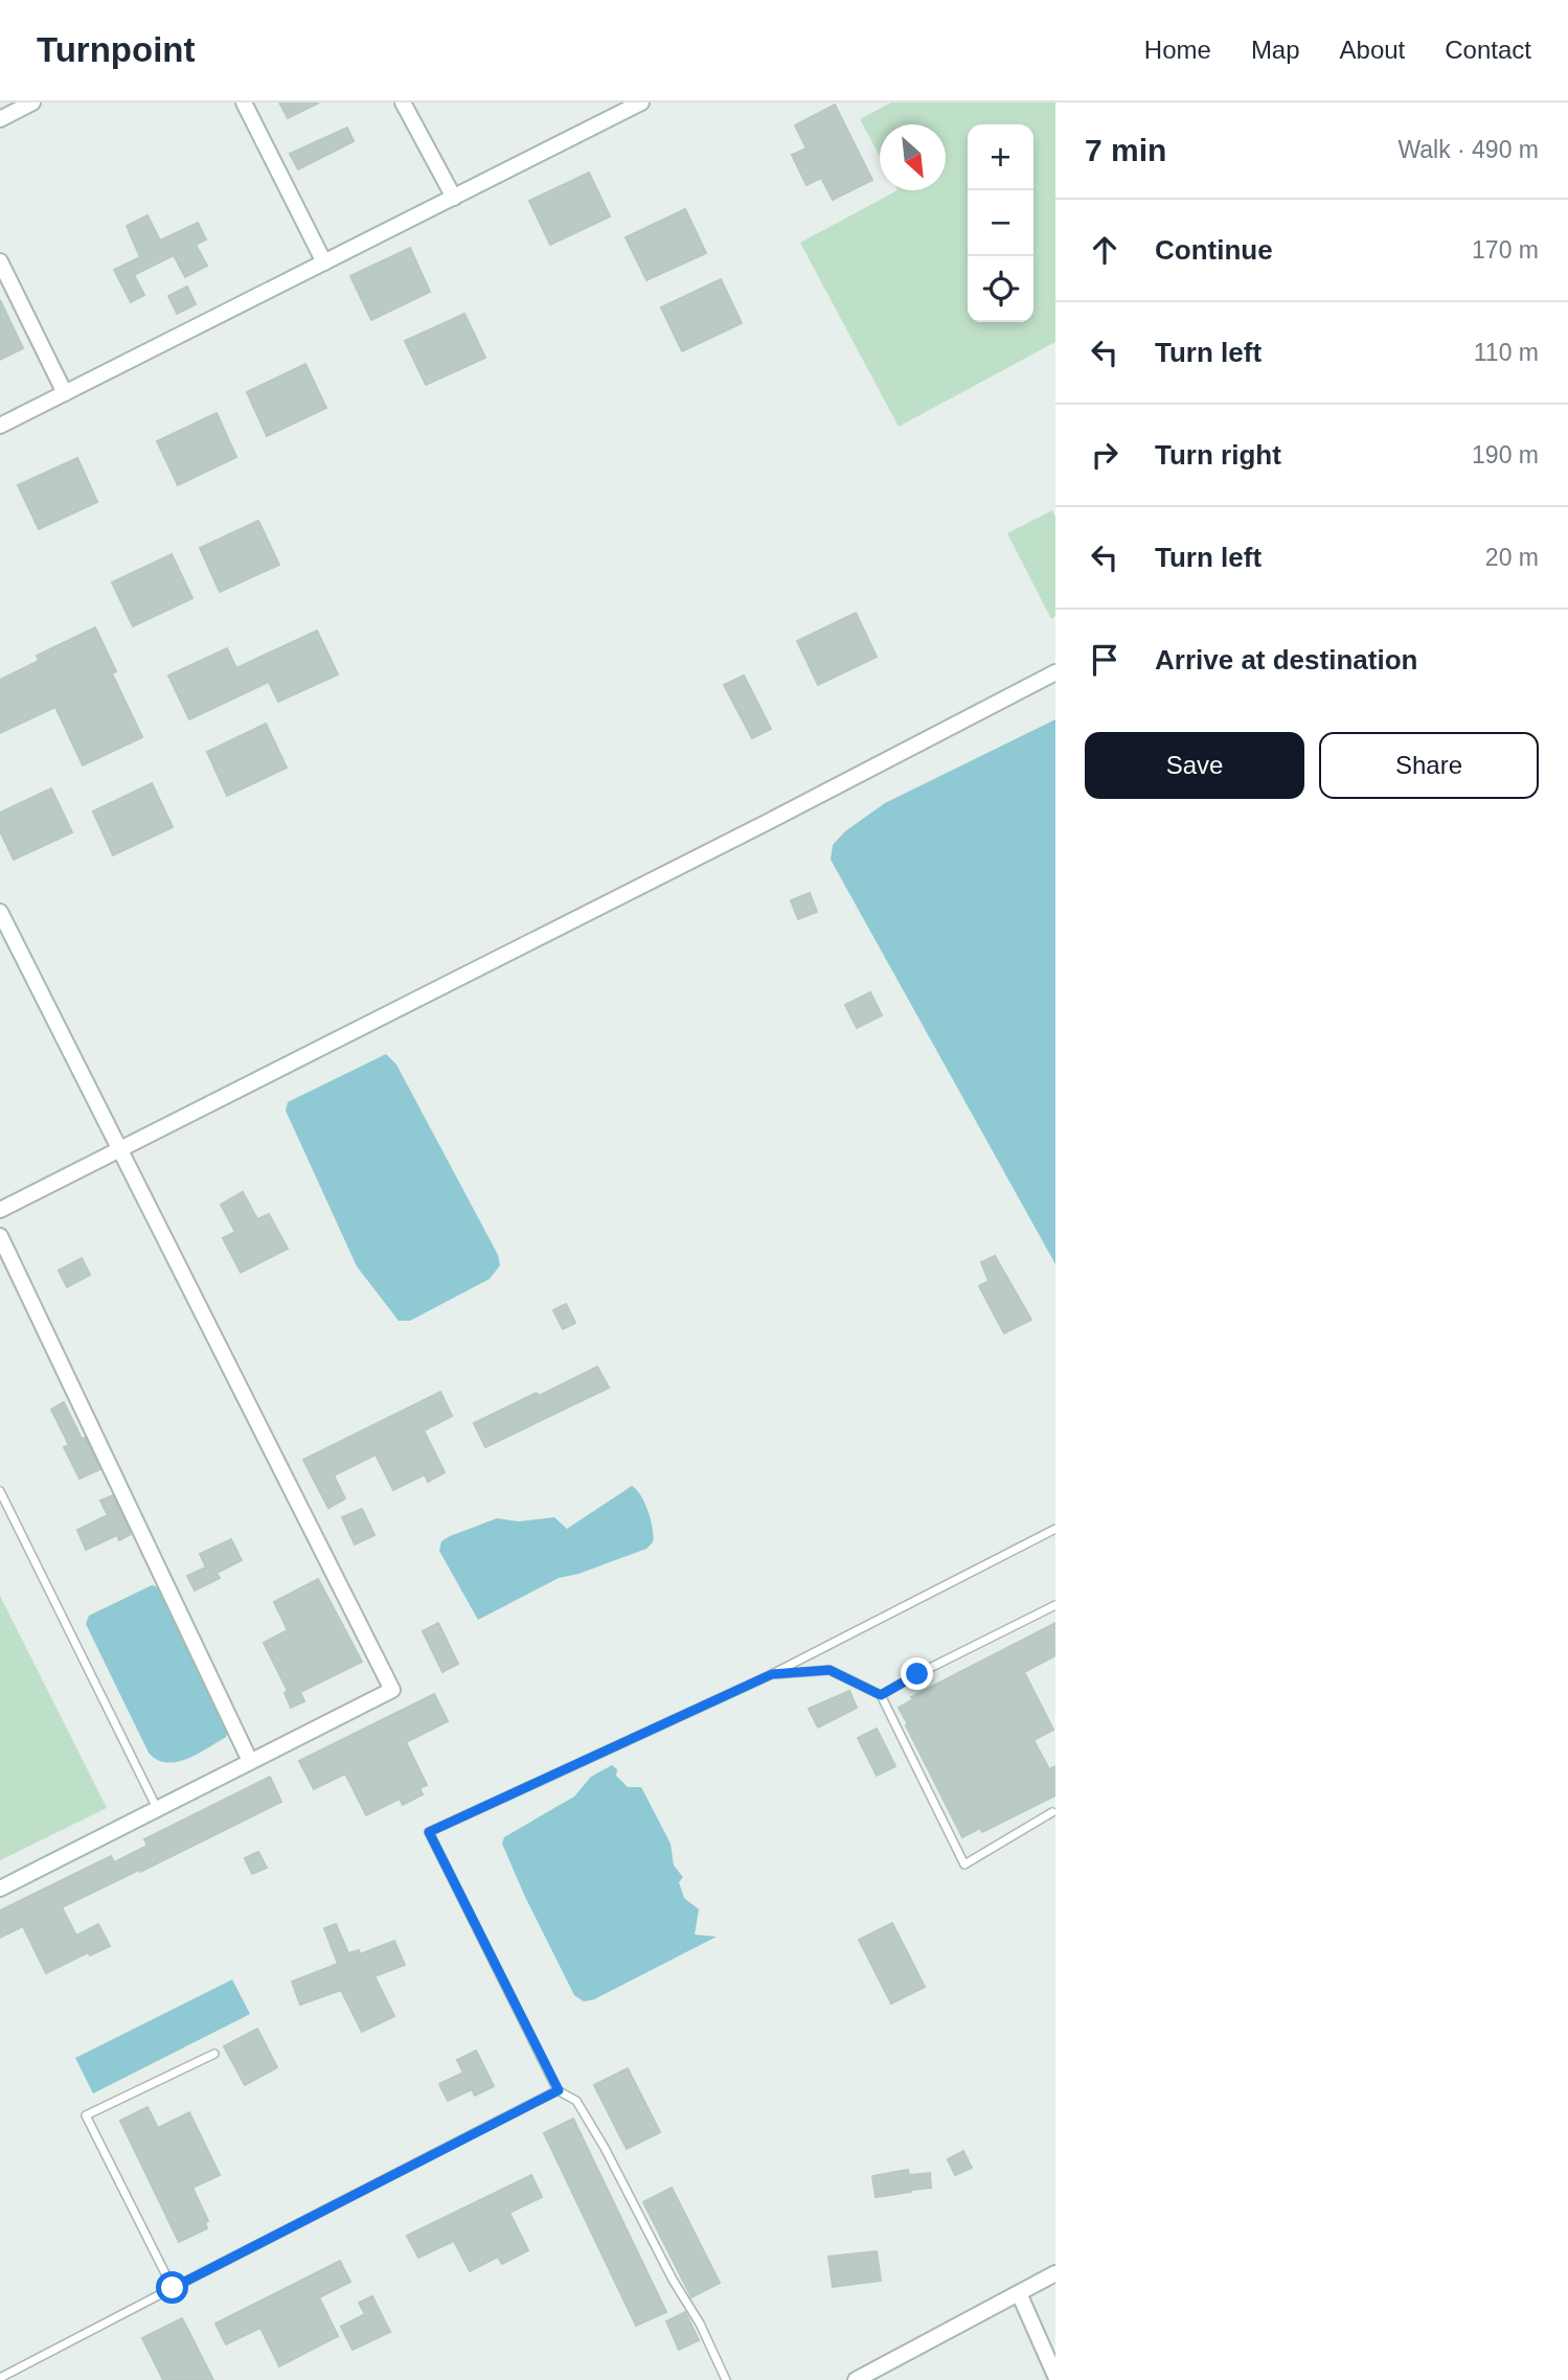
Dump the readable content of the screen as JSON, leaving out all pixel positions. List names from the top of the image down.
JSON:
{
  "north": "bottom right",
  "page": {
    "header": "Turnpoint",
    "nav": [
      "Home",
      "Map",
      "About",
      "Contact"
    ],
    "heading": ["7 min", "Walk · 490 m"],
    "map_buttons": ["+", "−"],
    "list": [
      ["Continue", "170 m"],
      ["Turn left", "110 m"],
      ["Turn right", "190 m"],
      ["Turn left", "20 m"],
      "Arrive at destination"
    ],
    "buttons": ["Save", "Share"]
  }
}
